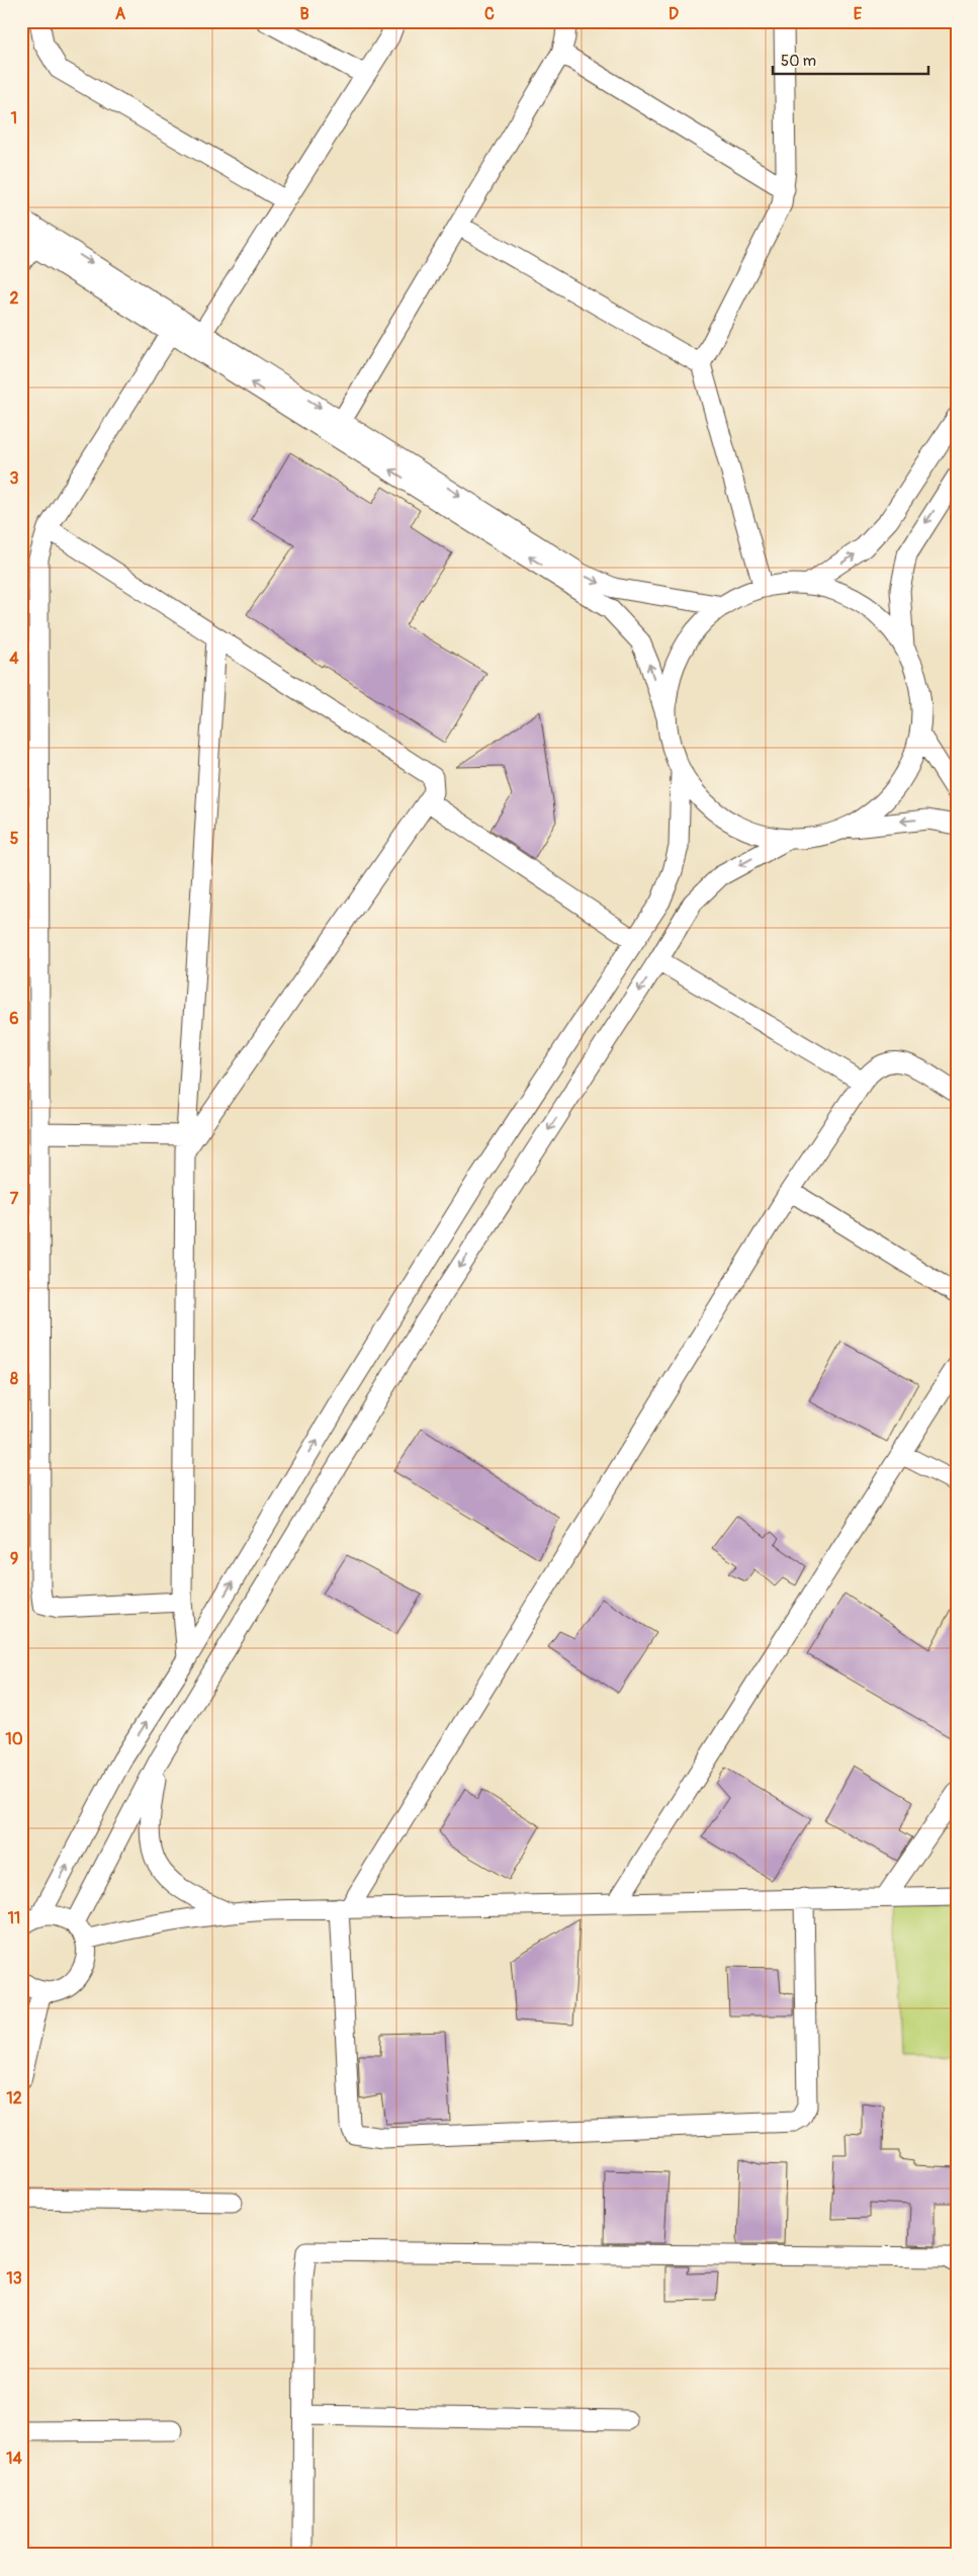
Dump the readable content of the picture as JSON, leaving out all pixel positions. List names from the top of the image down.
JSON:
{
  "scale_bar": "50 m",
  "grid": {
    "columns": [
      "A",
      "B",
      "C",
      "D",
      "E"
    ],
    "rows": [
      "1",
      "2",
      "3",
      "4",
      "5",
      "6",
      "7",
      "8",
      "9",
      "10",
      "11",
      "12",
      "13",
      "14"
    ]
  }
}
